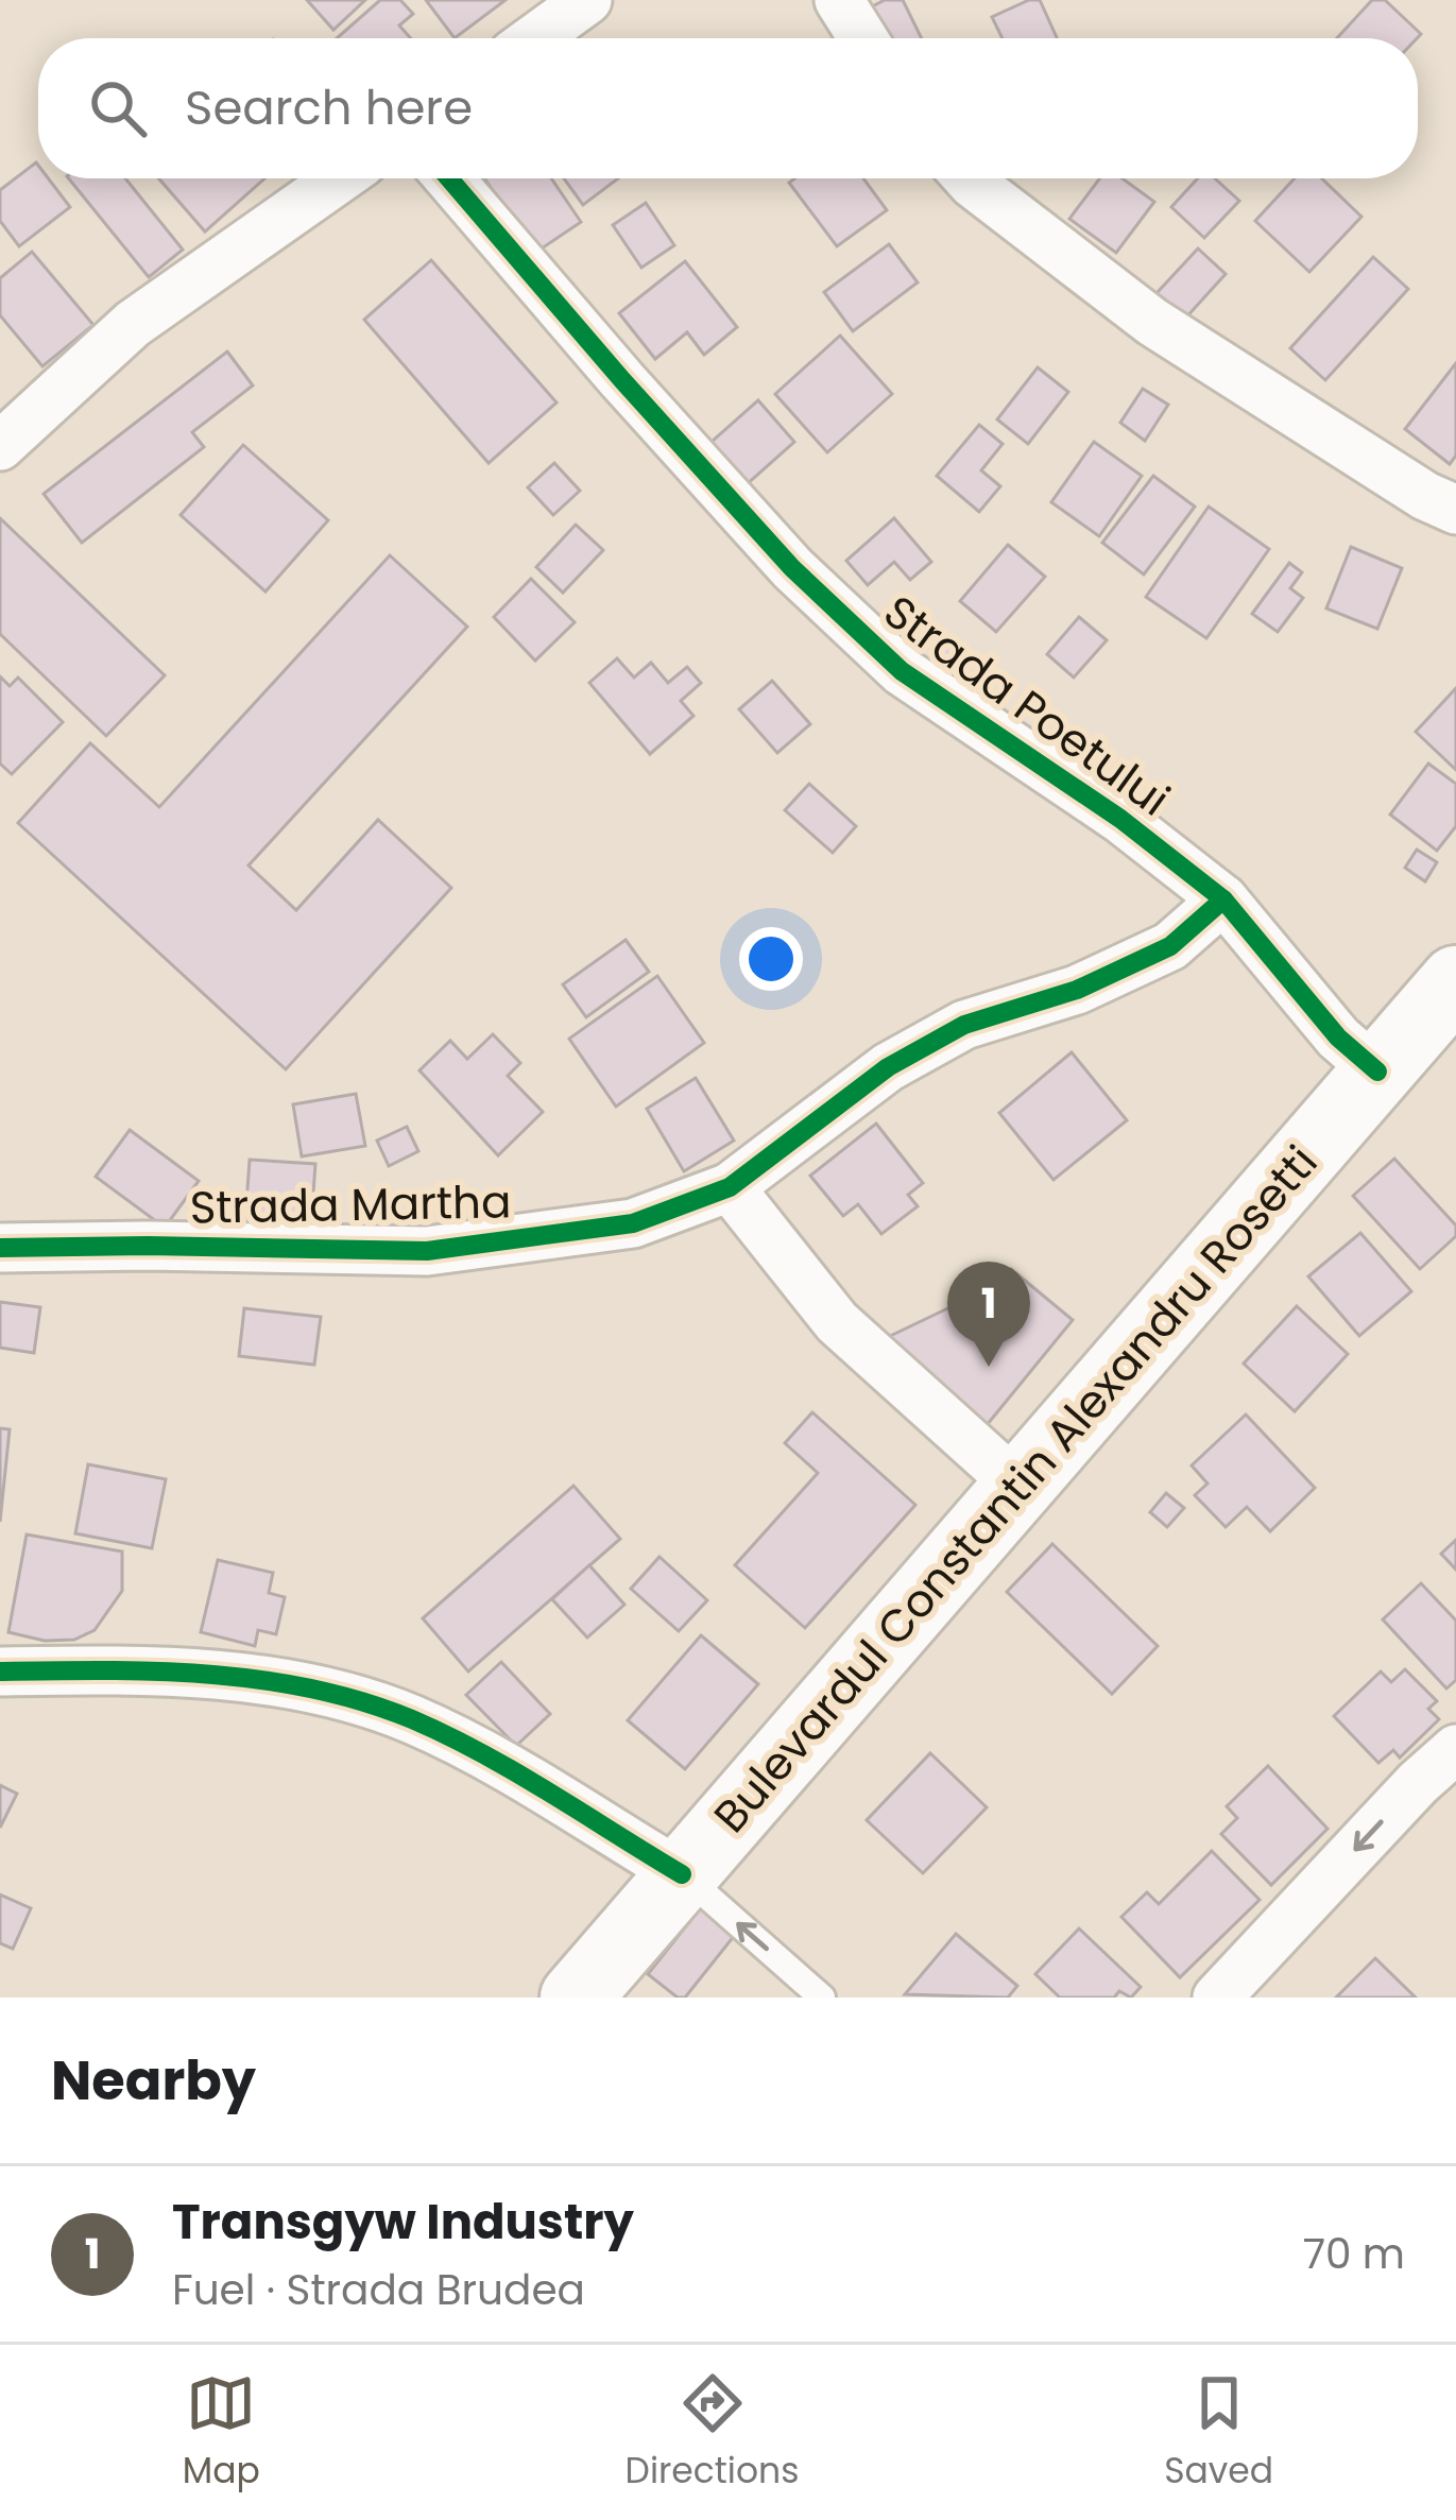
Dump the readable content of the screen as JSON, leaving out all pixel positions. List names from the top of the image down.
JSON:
{
  "streets": {
    "main road": ["Bulevardul Constantin Alexandru Rosetti"],
    "street": ["Strada Poetului", "Strada Martha"]
  },
  "crossings": [
    ["Strada Poetului", "Strada Martha"],
    ["Strada Poetului", "Bulevardul Constantin Alexandru Rosetti"]
  ],
  "page": {
    "search": "Search here",
    "pins": "1",
    "heading": "Nearby",
    "list": [
      {
        "mark": "1",
        "name": "Transgyw Industry",
        "note": "Fuel · Strada Brudea",
        "value": "70 m"
      }
    ],
    "nav": ["Map", "Directions", "Saved"]
  }
}
